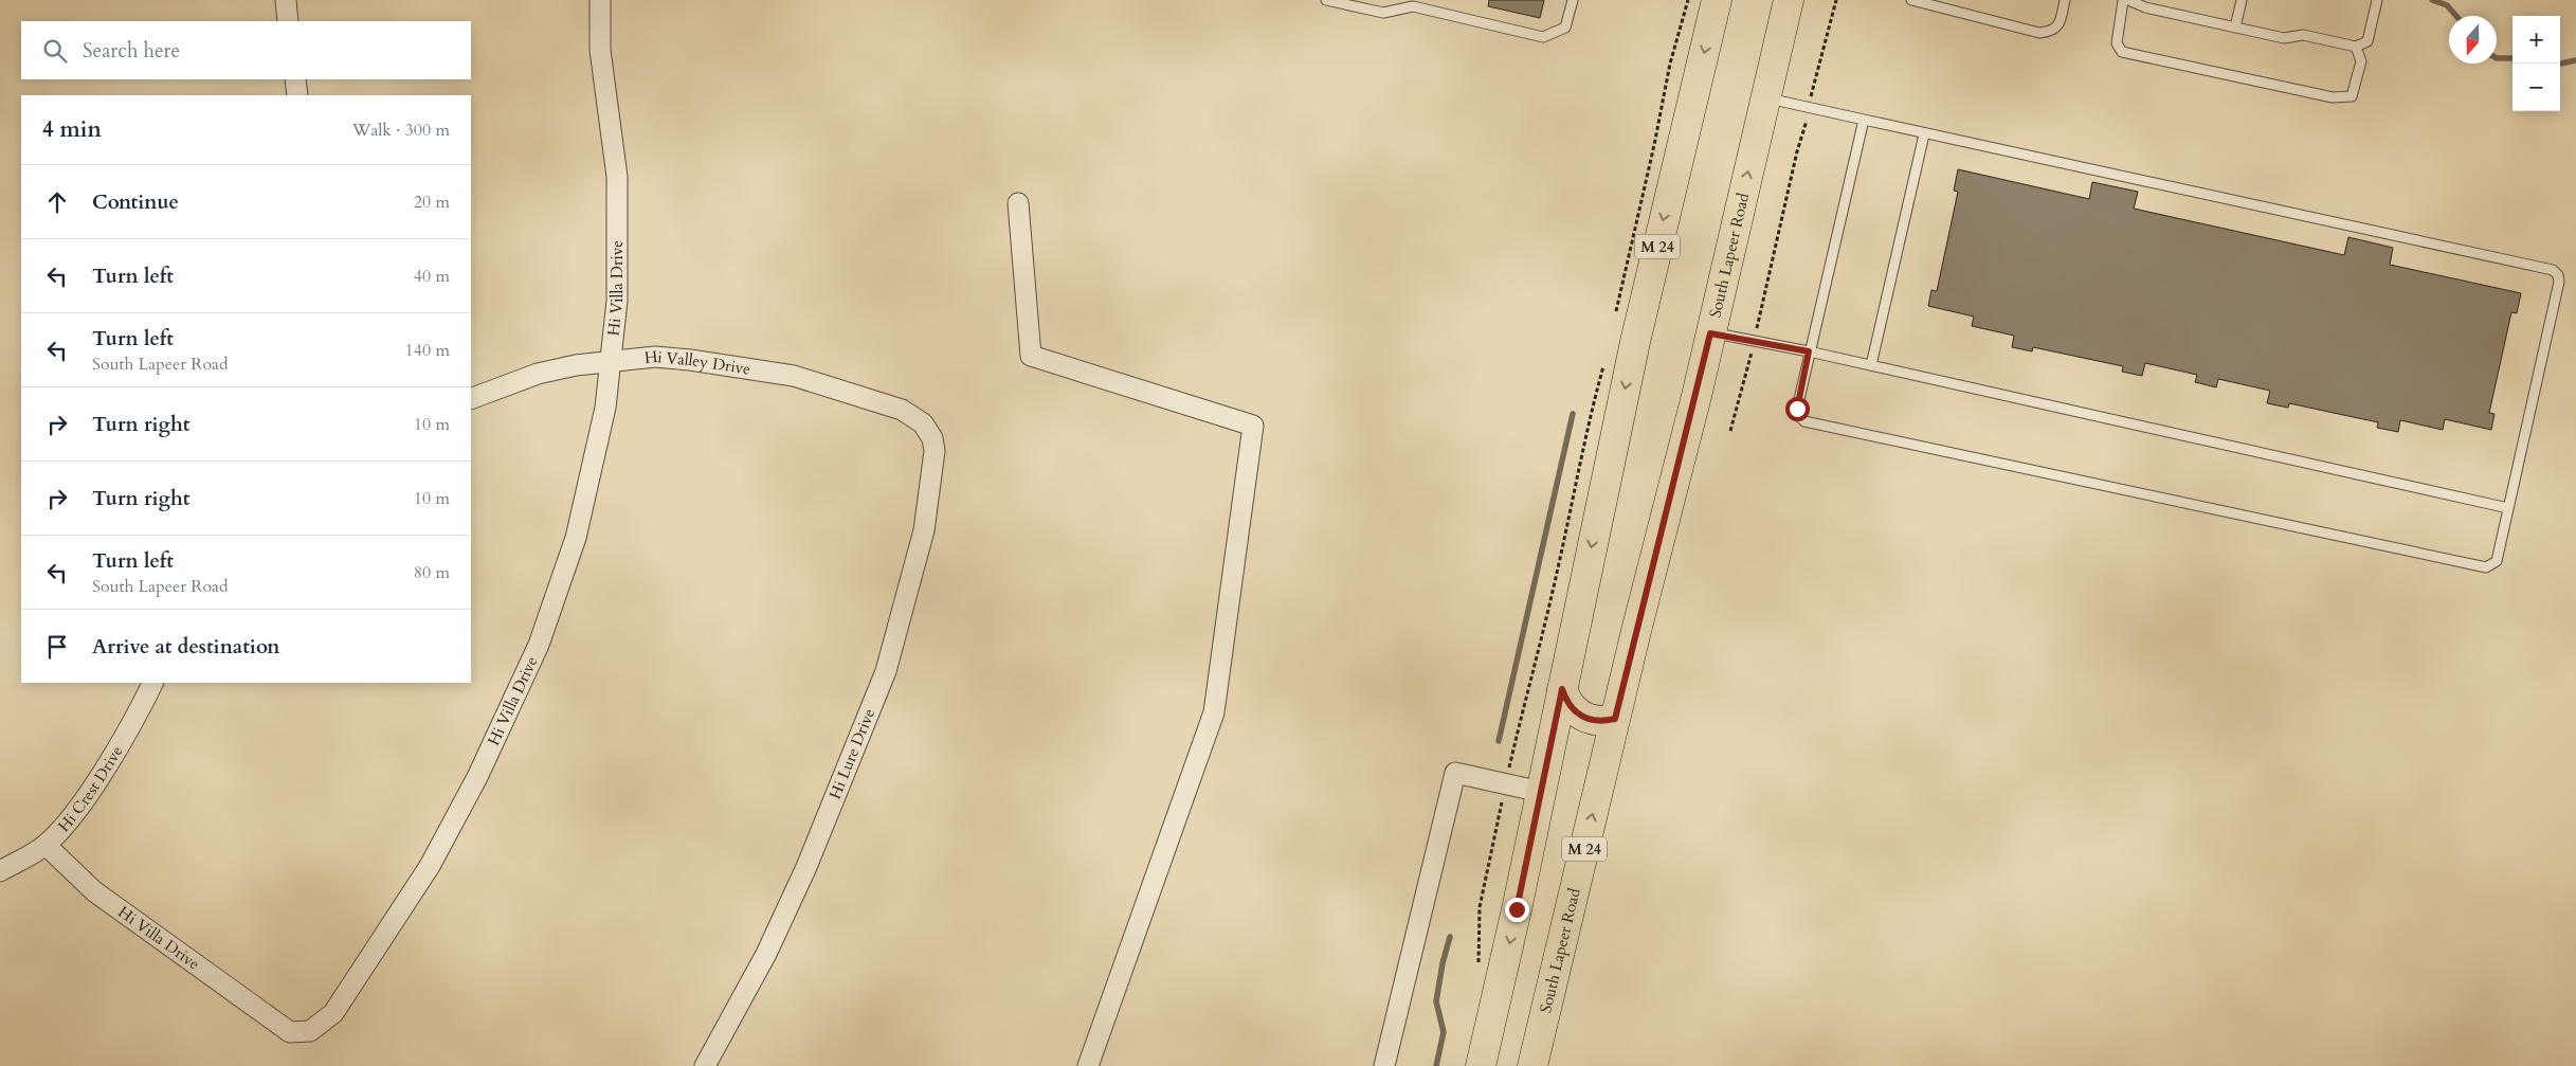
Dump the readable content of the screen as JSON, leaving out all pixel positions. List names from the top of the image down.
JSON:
{
  "streets": {
    "main road": ["M 24", "South Lapeer Road"],
    "street": [
      "Hi Villa Drive",
      "Hi Valley Drive",
      "Hi Lure Drive",
      "Hi Crest Drive"
    ]
  },
  "crossings": [
    ["Hi Villa Drive", "Hi Valley Drive"],
    ["Hi Villa Drive", "Hi Crest Drive"],
    ["Hi Valley Drive", "Hi Lure Drive"]
  ],
  "north": "bottom",
  "page": {
    "map_buttons": ["+", "−"],
    "search": "Search here",
    "heading": ["4 min", "Walk · 300 m"],
    "list": [
      ["Continue", "20 m"],
      ["Turn left", "40 m"],
      ["Turn left", "South Lapeer Road", "140 m"],
      ["Turn right", "10 m"],
      ["Turn right", "10 m"],
      ["Turn left", "South Lapeer Road", "80 m"],
      "Arrive at destination"
    ]
  }
}
